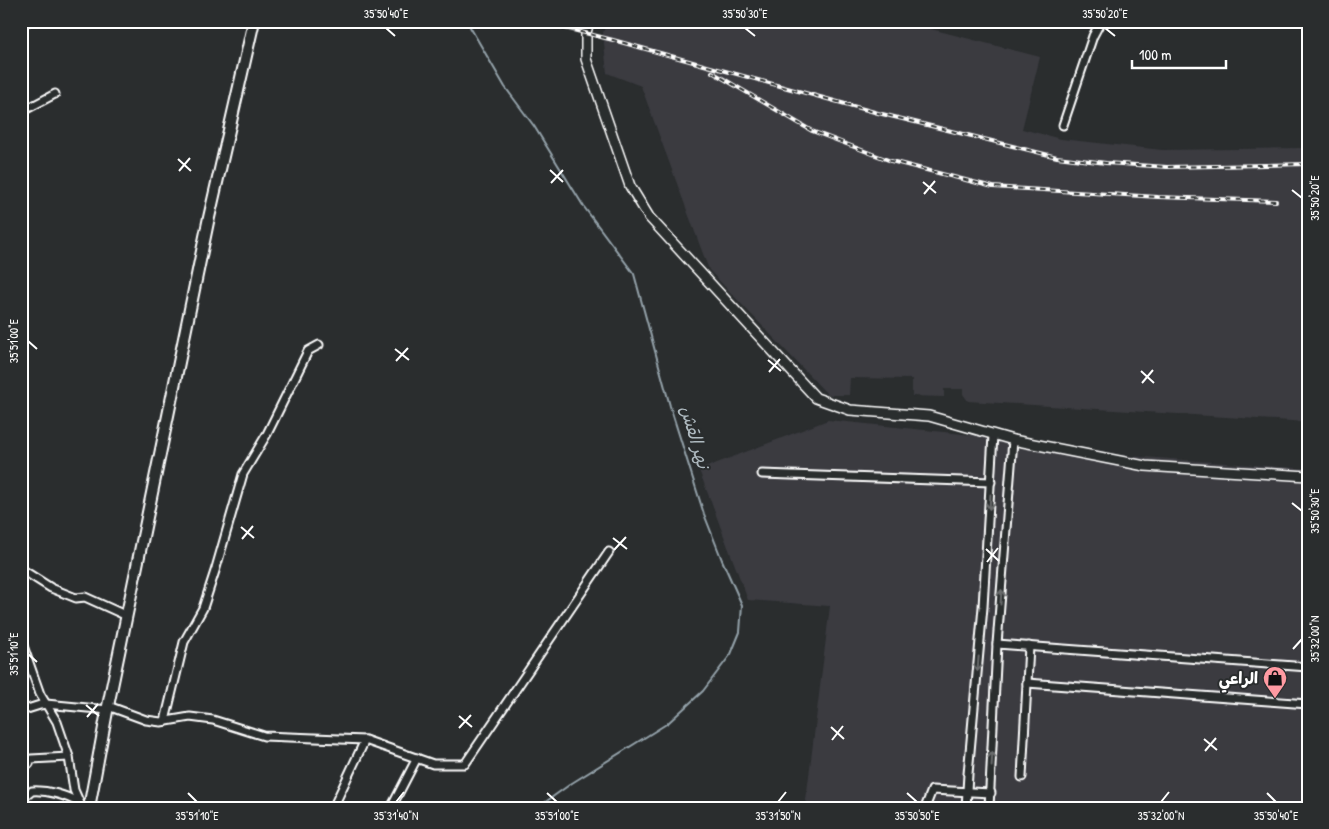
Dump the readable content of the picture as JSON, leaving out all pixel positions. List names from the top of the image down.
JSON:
{
  "water": ["نهر القش"],
  "places": {
    "shop": ["الراعي"]
  },
  "scale_bar": "100 m",
  "coordinates": [
    "35°50'40\"E",
    "35°50'30\"E",
    "35°50'20\"E",
    "35°51'00\"E",
    "35°32'00\"N",
    "35°51'10\"E",
    "35°31'40\"N",
    "35°31'50\"N",
    "35°50'50\"E"
  ]
}
